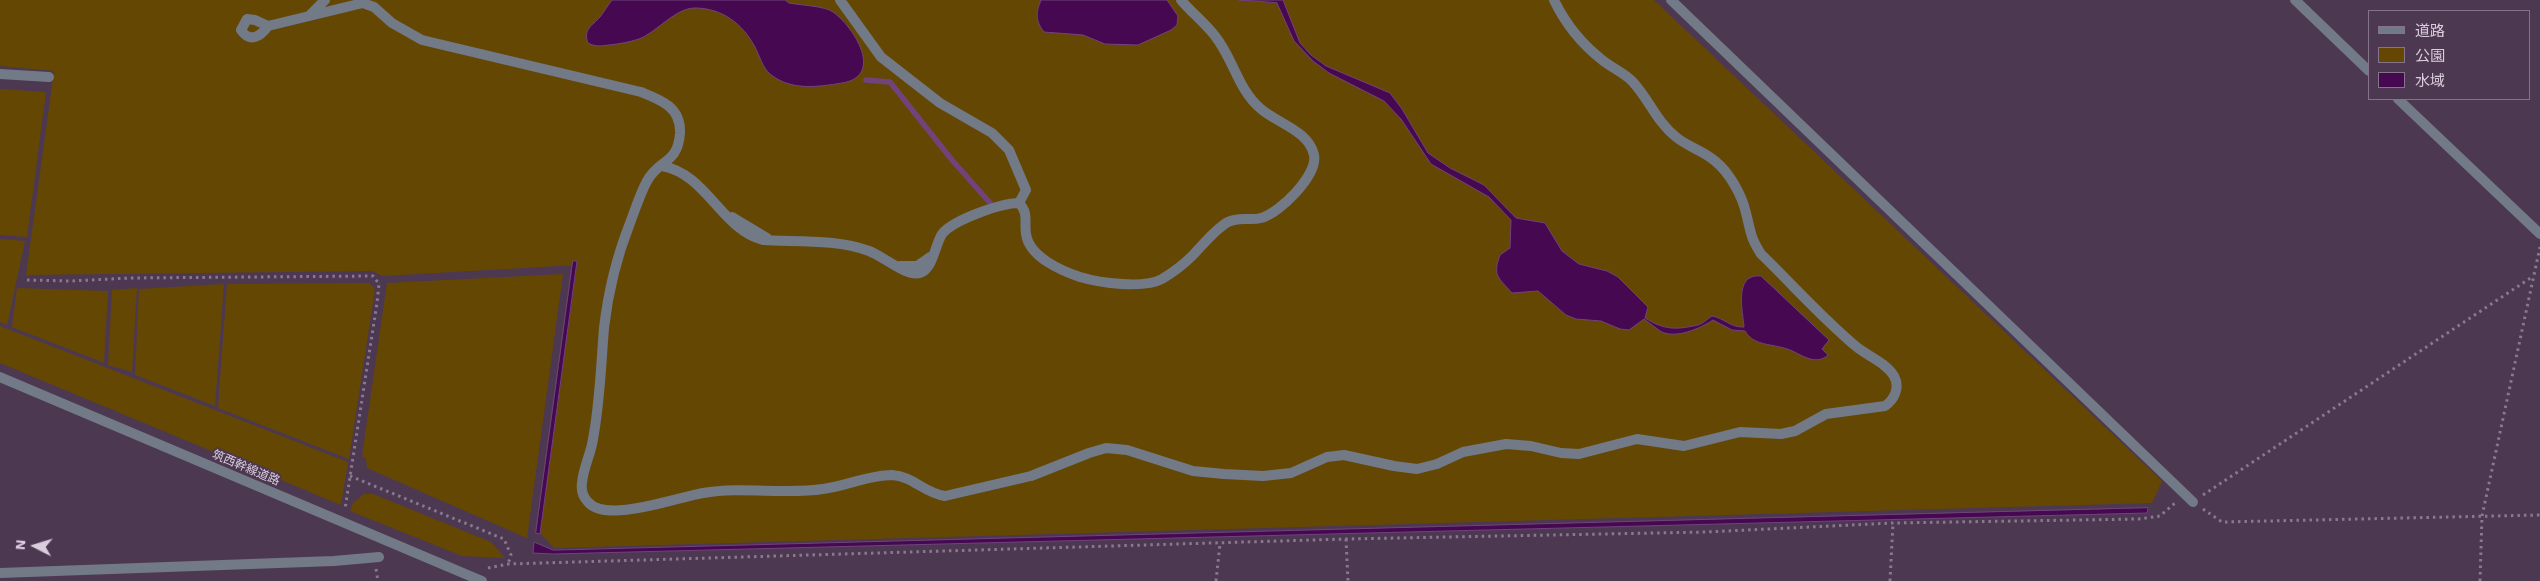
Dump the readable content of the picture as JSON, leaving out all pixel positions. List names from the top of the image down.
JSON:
{
  "streets": {
    "street": ["筑西幹線道路"]
  },
  "legend": ["道路", "公園", "水域"],
  "north": "left"
}
